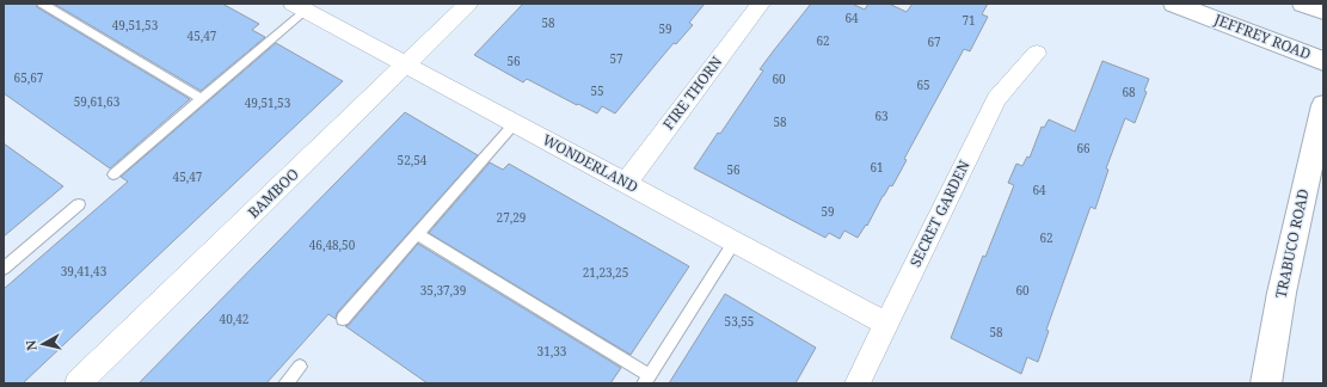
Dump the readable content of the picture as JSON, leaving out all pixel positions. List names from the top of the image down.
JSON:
{
  "streets": {
    "main road": ["JEFFREY ROAD", "TRABUCO ROAD"],
    "street": [
      "FIRE THORN",
      "WONDERLAND",
      "BAMBOO",
      "SECRET GARDEN"
    ]
  },
  "crossings": [
    ["FIRE THORN", "WONDERLAND"],
    ["WONDERLAND", "BAMBOO"],
    ["WONDERLAND", "SECRET GARDEN"]
  ],
  "house_numbers": [
    "64",
    "71",
    "58",
    "49,51,53",
    "59",
    "45,47",
    "62",
    "67",
    "57",
    "56",
    "65,67",
    "60",
    "65",
    "55",
    "68",
    "59,61,63",
    "49,51,53",
    "63",
    "58",
    "66",
    "52,54",
    "61",
    "56",
    "45,47",
    "64",
    "59",
    "27,29",
    "62",
    "46,48,50",
    "39,41,43",
    "21,23,25",
    "35,37,39",
    "60",
    "40,42",
    "53,55",
    "58",
    "31,33"
  ],
  "north": "left"
}
